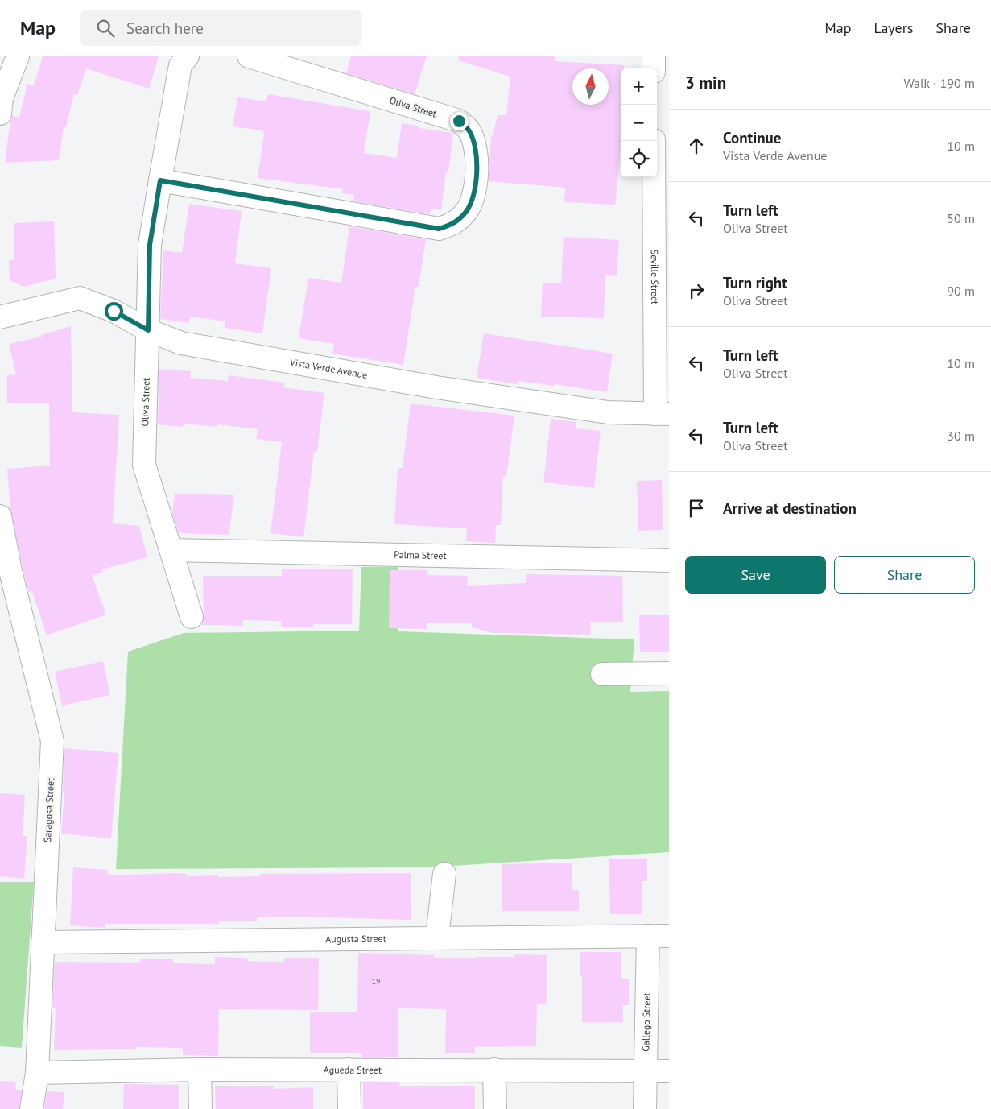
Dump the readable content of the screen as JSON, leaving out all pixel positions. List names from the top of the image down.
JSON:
{
  "streets": {
    "street": [
      "Oliva Street",
      "Seville Street",
      "Vista Verde Avenue",
      "Palma Street",
      "Saragosa Street",
      "Augusta Street",
      "Gallego Street",
      "Agueda Street"
    ]
  },
  "crossings": [
    ["Oliva Street", "Vista Verde Avenue"],
    ["Oliva Street", "Palma Street"],
    ["Seville Street", "Vista Verde Avenue"],
    ["Saragosa Street", "Augusta Street"],
    ["Saragosa Street", "Agueda Street"],
    ["Augusta Street", "Gallego Street"],
    ["Gallego Street", "Agueda Street"]
  ],
  "house_numbers": ["19"],
  "north": "top",
  "page": {
    "header": "Map",
    "search": "Search here",
    "nav": ["Map", "Layers", "Share"],
    "heading": ["3 min", "Walk · 190 m"],
    "map_buttons": ["+", "−"],
    "list": [
      ["Continue", "Vista Verde Avenue", "10 m"],
      ["Turn left", "Oliva Street", "50 m"],
      ["Turn right", "Oliva Street", "90 m"],
      ["Turn left", "Oliva Street", "10 m"],
      ["Turn left", "Oliva Street", "30 m"],
      "Arrive at destination"
    ],
    "buttons": ["Save", "Share"]
  }
}
